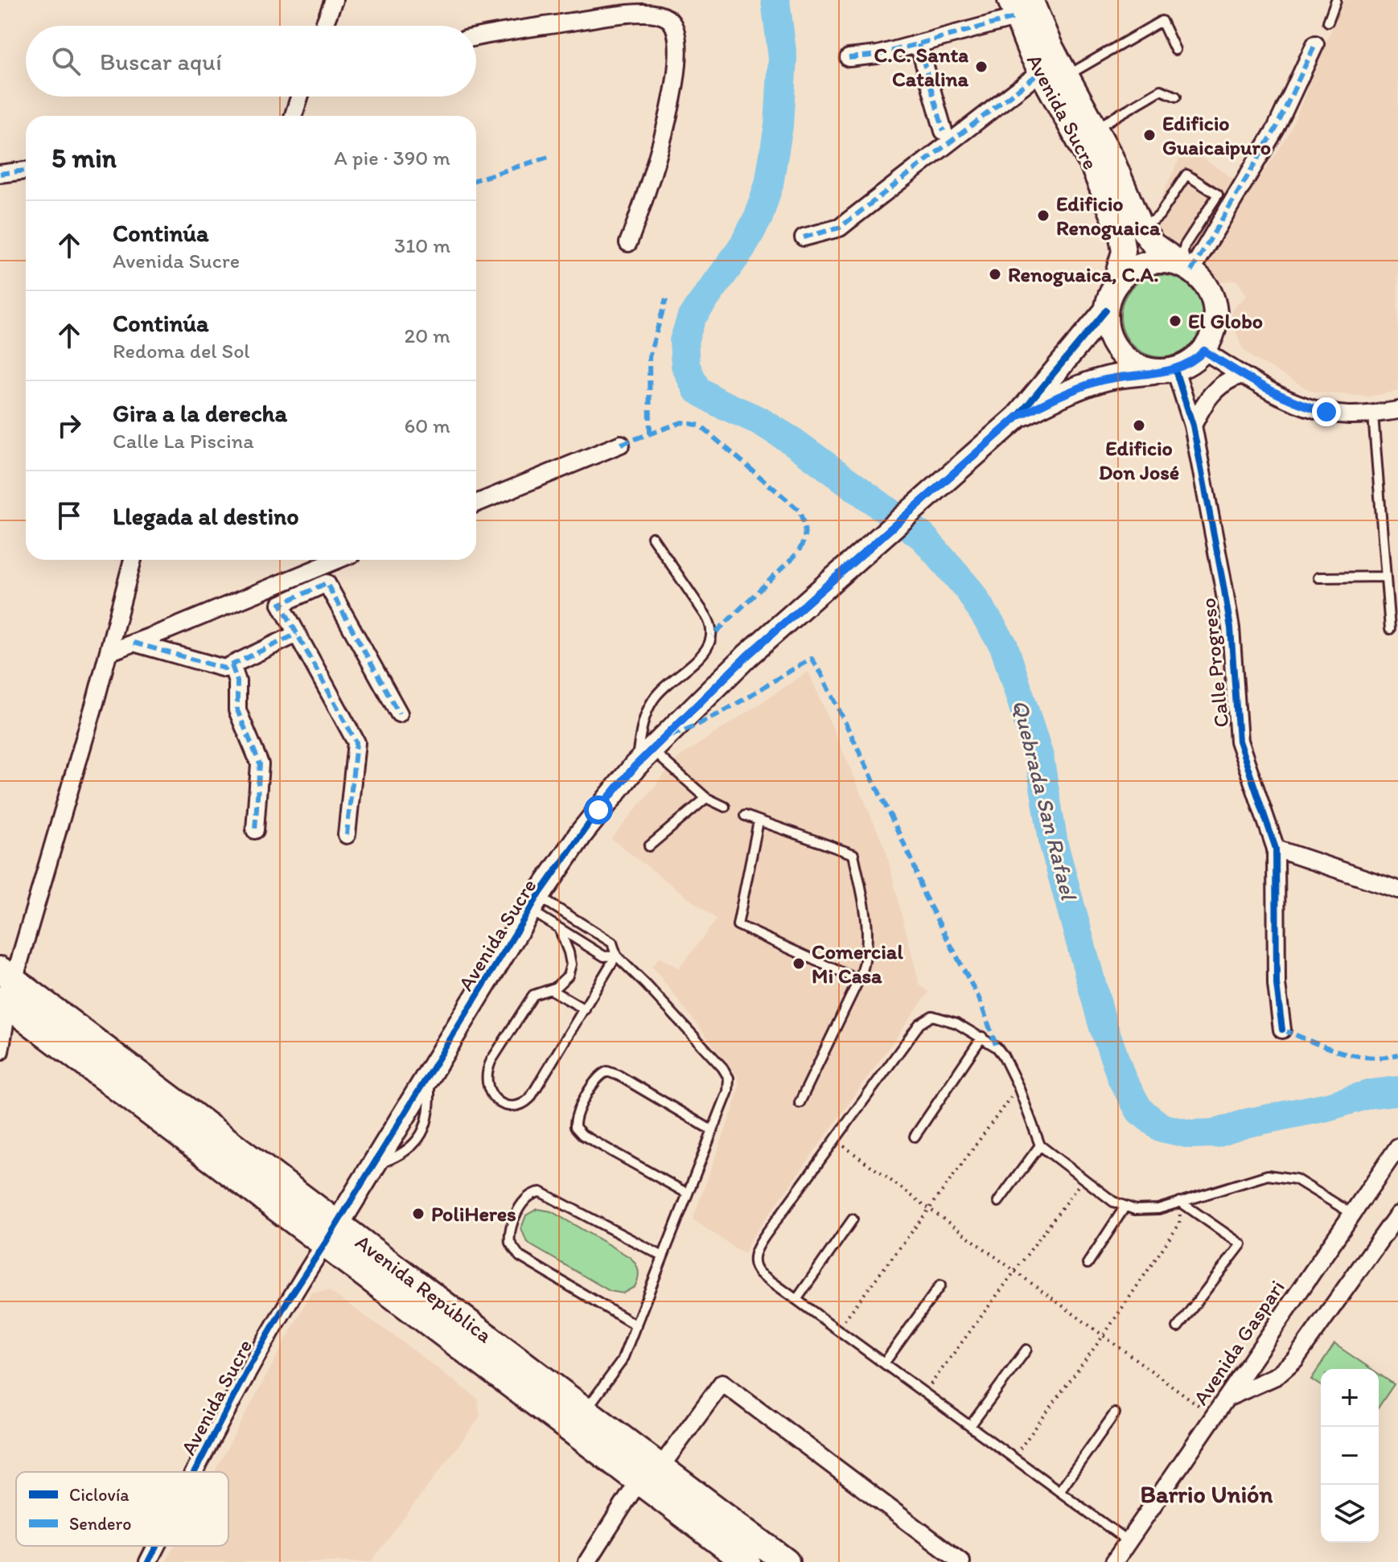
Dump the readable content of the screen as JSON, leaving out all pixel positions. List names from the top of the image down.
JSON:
{
  "streets": {
    "main road": ["Avenida República"],
    "street": ["Avenida Sucre", "Calle Progreso", "Avenida Gaspari"]
  },
  "crossings": [
    ["Avenida Sucre", "Calle Progreso"],
    ["Avenida Sucre", "Avenida República"]
  ],
  "districts": ["Barrio Unión"],
  "water": ["Quebrada San Rafael"],
  "places": [
    "C.C. Santa Catalina",
    "Edificio Guaicaipuro",
    "Edificio Renoguaica",
    "Renoguaica, C.A.",
    "El Globo",
    "Edificio Don José",
    "Comercial Mi Casa",
    "PoliHeres"
  ],
  "legend": ["Ciclovía", "Sendero"],
  "page": {
    "search": "Buscar aquí",
    "heading": ["5 min", "A pie · 390 m"],
    "list": [
      ["Continúa", "Avenida Sucre", "310 m"],
      ["Continúa", "Redoma del Sol", "20 m"],
      ["Gira a la derecha", "Calle La Piscina", "60 m"],
      "Llegada al destino"
    ],
    "map_buttons": ["+", "−"]
  }
}
